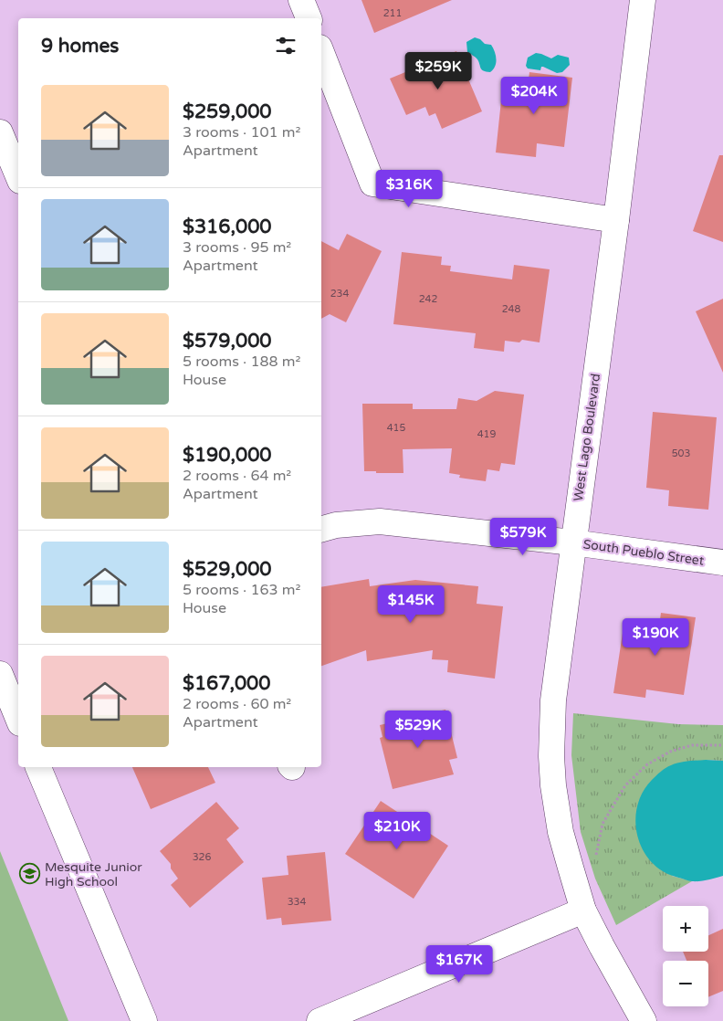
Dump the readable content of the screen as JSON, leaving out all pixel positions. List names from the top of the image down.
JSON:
{
  "streets": {
    "street": ["West Lago Boulevard", "South Pueblo Street"]
  },
  "crossings": [
    ["West Lago Boulevard", "South Pueblo Street"]
  ],
  "places": {
    "school or university": ["Mesquite Junior High School"]
  },
  "house_numbers": [
    "211",
    "234",
    "242",
    "248",
    "415",
    "419",
    "503",
    "326",
    "334"
  ],
  "page": {
    "heading": "9 homes",
    "price": [
      "$259K",
      "$204K",
      "$316K",
      "$579K",
      "$145K",
      "$190K",
      "$529K",
      "$210K",
      "$167K"
    ],
    "list": [
      {
        "name": "$259,000",
        "note": "3 rooms · 101 m² · Apartment"
      },
      {
        "name": "$316,000",
        "note": "3 rooms · 95 m² · Apartment"
      },
      {
        "name": "$579,000",
        "note": "5 rooms · 188 m² · House"
      },
      {
        "name": "$190,000",
        "note": "2 rooms · 64 m² · Apartment"
      },
      {
        "name": "$529,000",
        "note": "5 rooms · 163 m² · House"
      },
      {
        "name": "$167,000",
        "note": "2 rooms · 60 m² · Apartment"
      }
    ],
    "map_buttons": ["+", "−"]
  }
}
